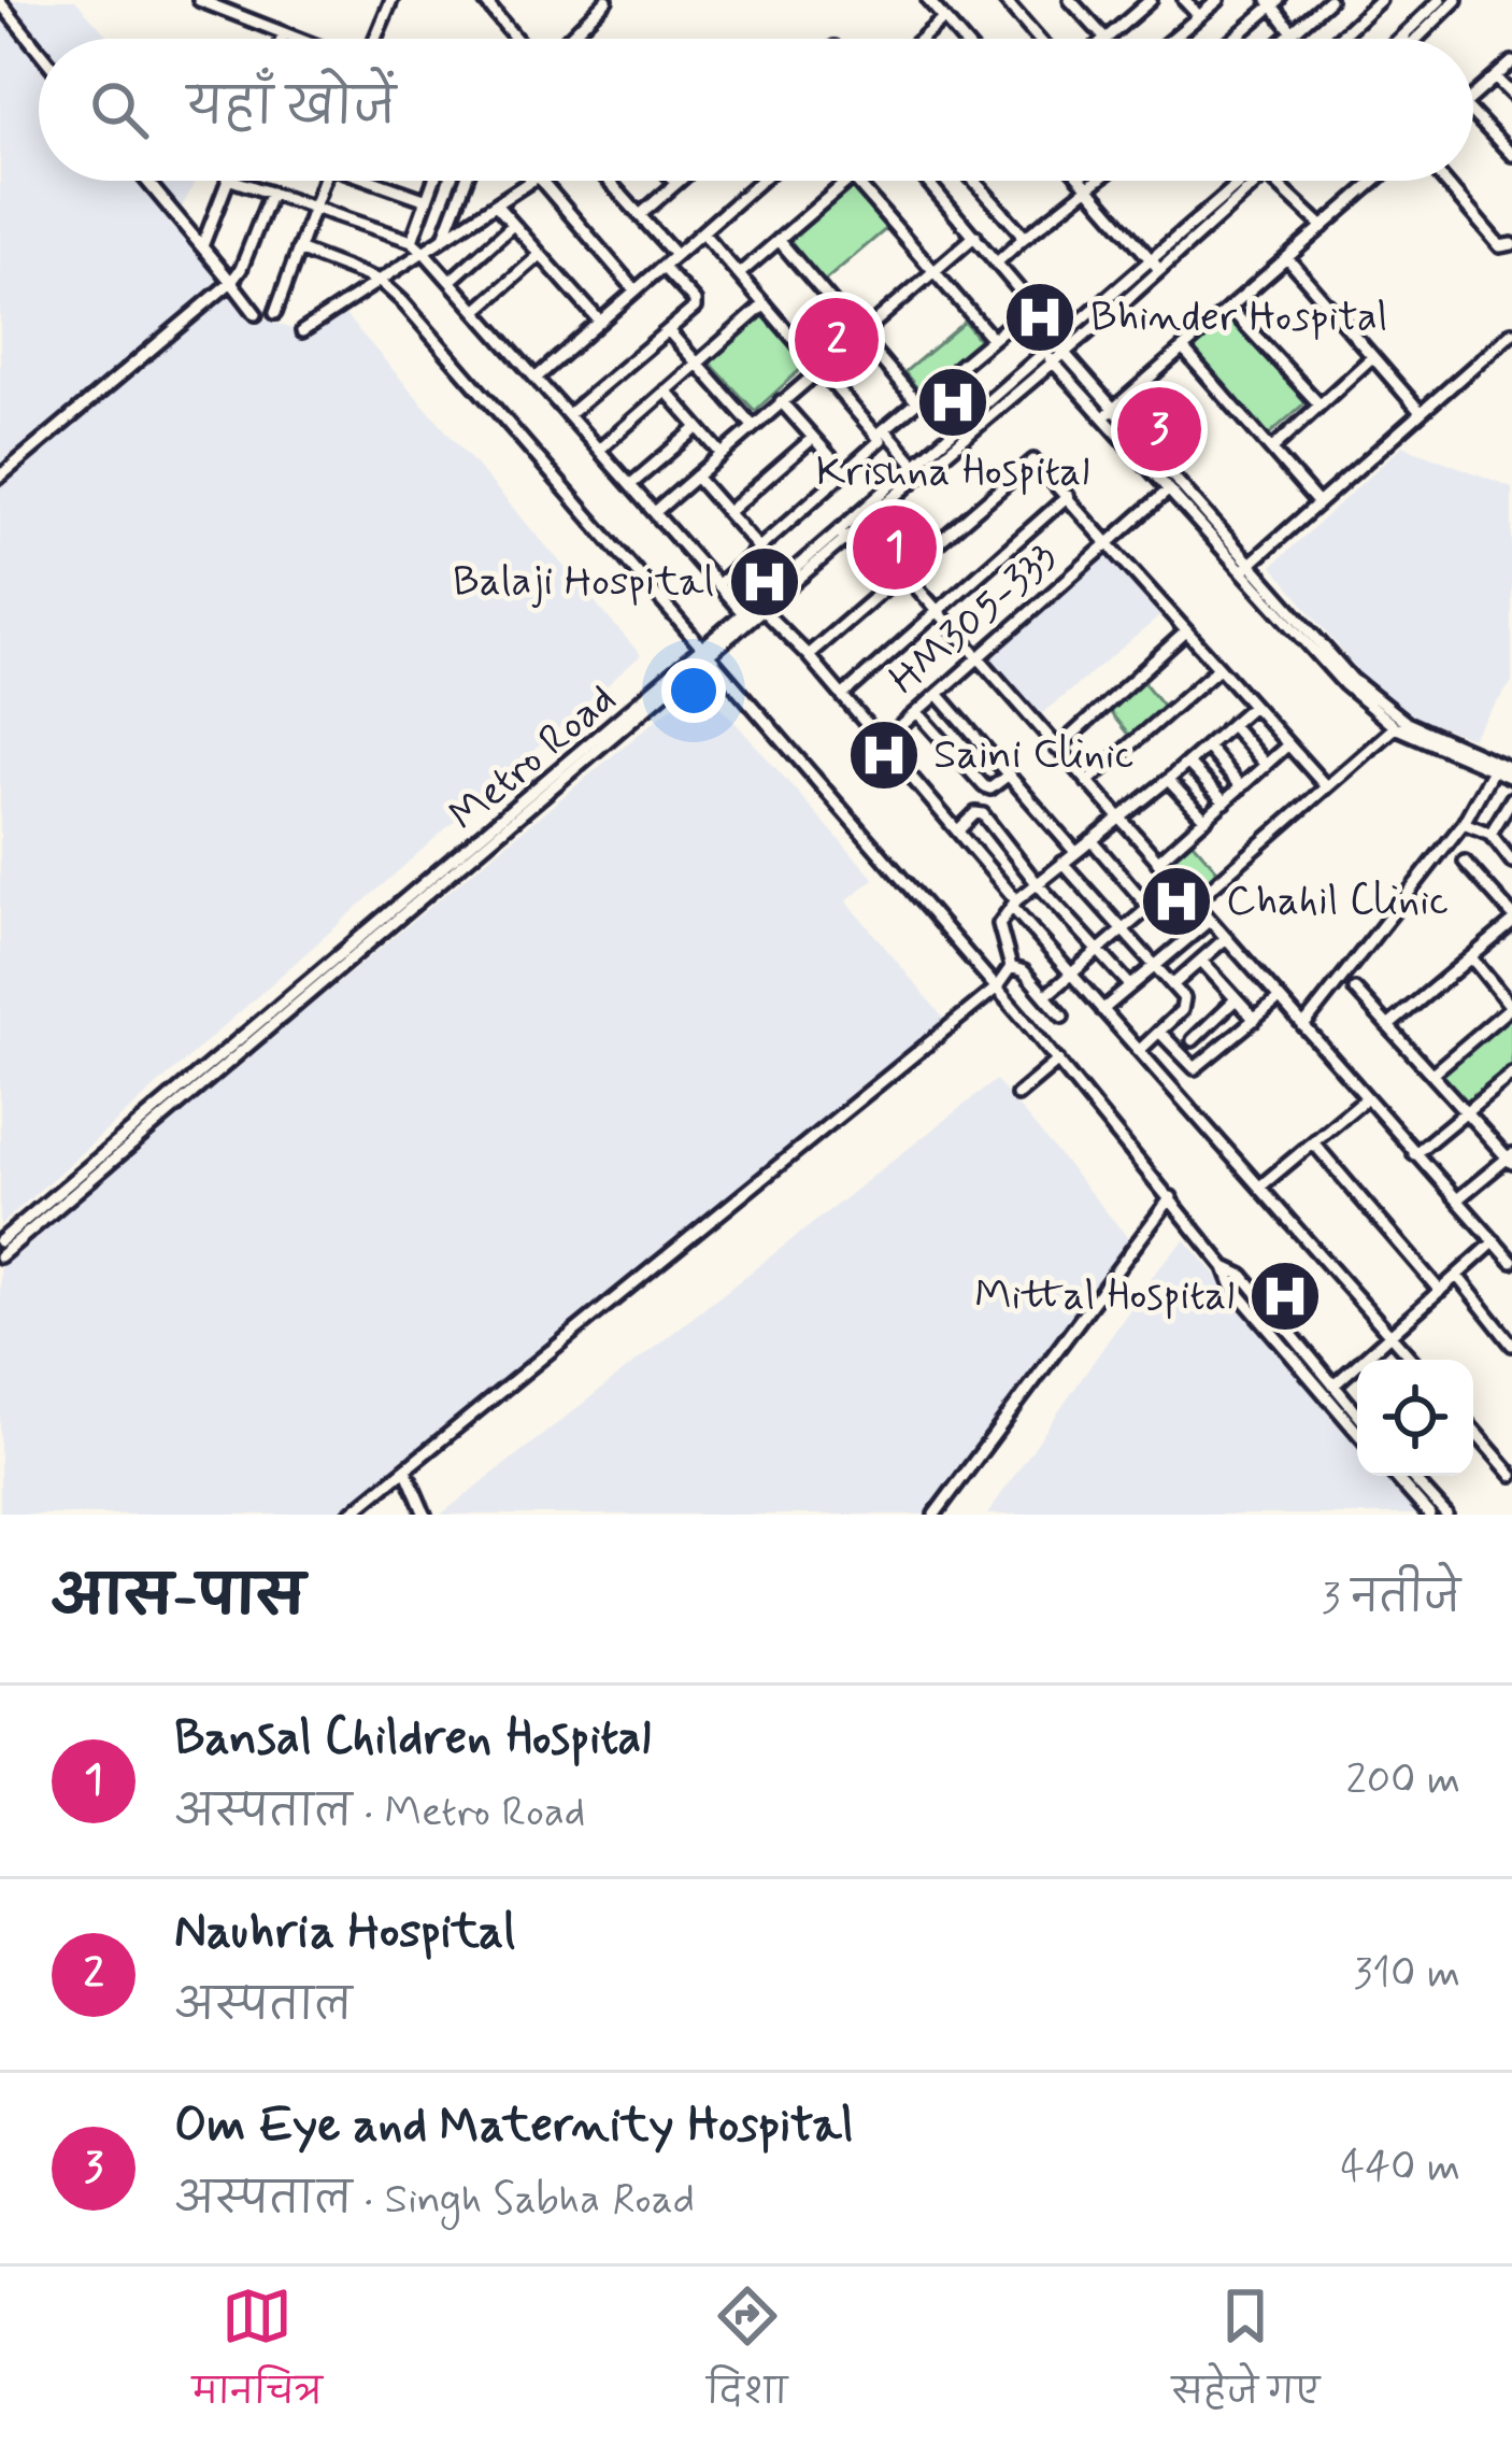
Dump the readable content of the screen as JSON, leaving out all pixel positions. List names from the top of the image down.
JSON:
{
  "streets": {
    "street": ["HM305-333", "Metro Road"]
  },
  "places": {
    "hospital": [
      "Bhinder Hospital",
      "Krishna Hospital",
      "Balaji Hospital",
      "Saini Clinic",
      "Chahil Clinic",
      "Mittal Hospital"
    ]
  },
  "page": {
    "search": "यहाँ खोजें",
    "pins": ["2", "3", "1"],
    "heading": ["आस-पास", "3 नतीजे"],
    "list": [
      {
        "mark": "1",
        "name": "Bansal Children Hospital",
        "note": "अस्पताल · Metro Road",
        "value": "200 m"
      },
      {
        "mark": "2",
        "name": "Nauhria Hospital",
        "note": "अस्पताल",
        "value": "310 m"
      },
      {
        "mark": "3",
        "name": "Om Eye and Maternity Hospital",
        "note": "अस्पताल · Singh Sabha Road",
        "value": "440 m"
      }
    ],
    "nav": ["मानचित्र", "दिशा", "सहेजे गए"]
  }
}
